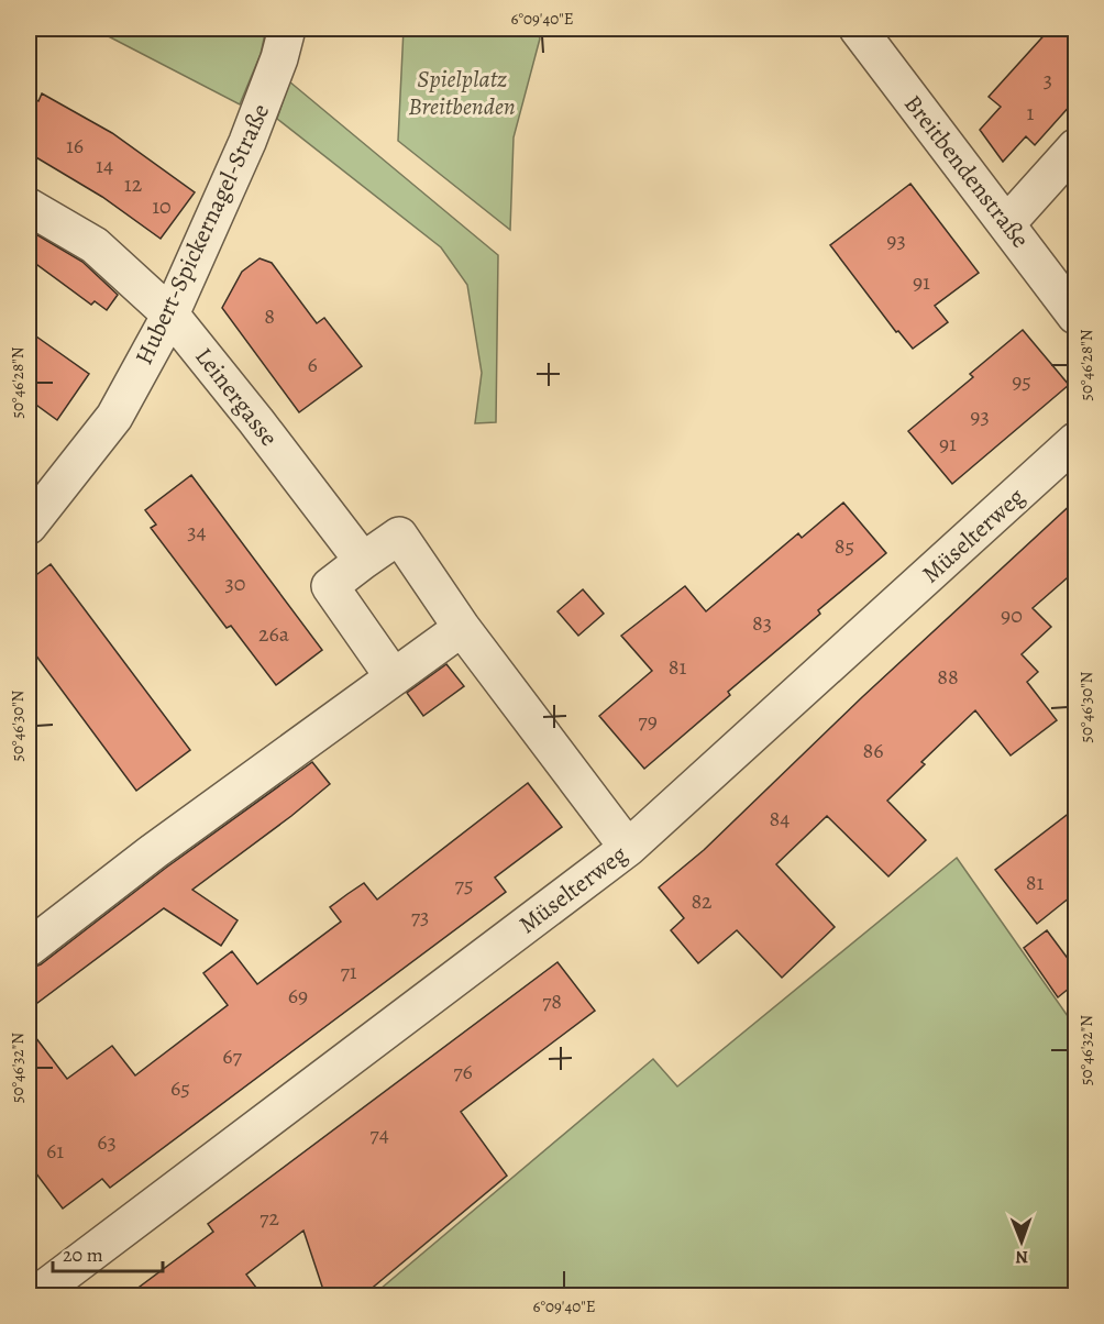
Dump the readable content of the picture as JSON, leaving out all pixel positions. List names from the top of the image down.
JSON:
{
  "streets": {
    "street": [
      "Breitbendenstraße",
      "Hubert-Spickernagel-Straße",
      "Leinergasse",
      "Müselterweg"
    ]
  },
  "crossings": [
    ["Hubert-Spickernagel-Straße", "Leinergasse"]
  ],
  "parks": ["Spielplatz Breitbenden"],
  "house_numbers": [
    "3",
    "1",
    "16",
    "14",
    "12",
    "10",
    "93",
    "91",
    "8",
    "6",
    "95",
    "93",
    "91",
    "34",
    "85",
    "30",
    "90",
    "83",
    "26a",
    "81",
    "88",
    "79",
    "86",
    "84",
    "81",
    "75",
    "82",
    "73",
    "71",
    "69",
    "78",
    "67",
    "76",
    "65",
    "74",
    "63",
    "61",
    "72"
  ],
  "scale_bar": "20 m",
  "north": "bottom",
  "coordinates": [
    "6°09'40\"E",
    "50°46'28\"N",
    "50°46'30\"N",
    "50°46'32\"N"
  ]
}
